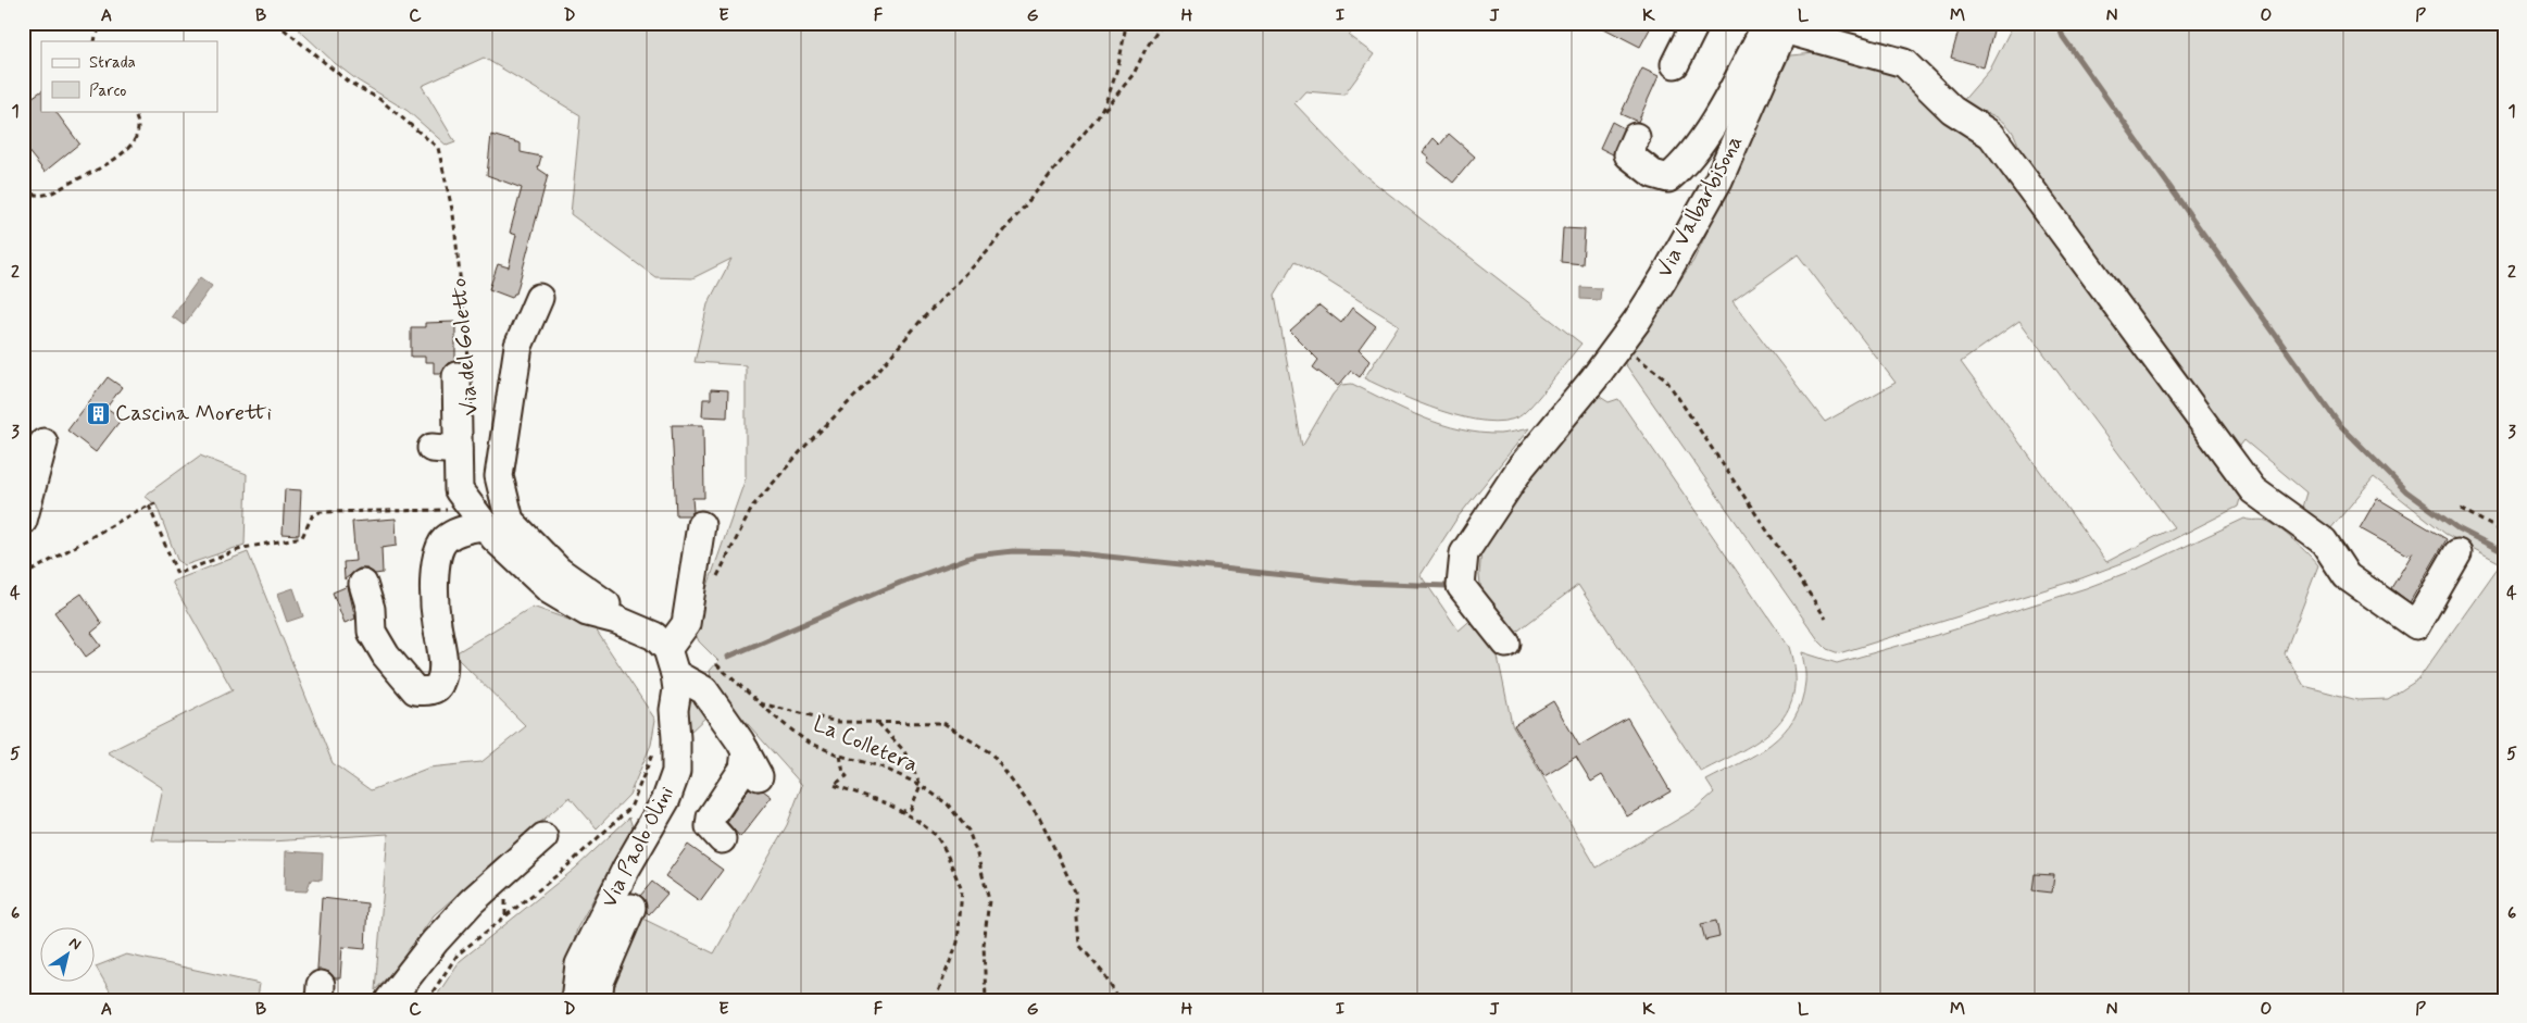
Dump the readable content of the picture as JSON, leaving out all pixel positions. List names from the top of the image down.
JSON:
{
  "streets": {
    "street": ["Via Valbarbisona", "Via Paolo Olini"],
    "path": ["Via del Goletto", "La Colletera"]
  },
  "places": {
    "building": ["Cascina Moretti"]
  },
  "legend": ["Strada", "Parco"],
  "north": "top right",
  "grid": {
    "columns": [
      "A",
      "B",
      "C",
      "D",
      "E",
      "F",
      "G",
      "H",
      "I",
      "J",
      "K",
      "L",
      "M",
      "N",
      "O",
      "P"
    ],
    "rows": [
      "1",
      "2",
      "3",
      "4",
      "5",
      "6"
    ]
  }
}
